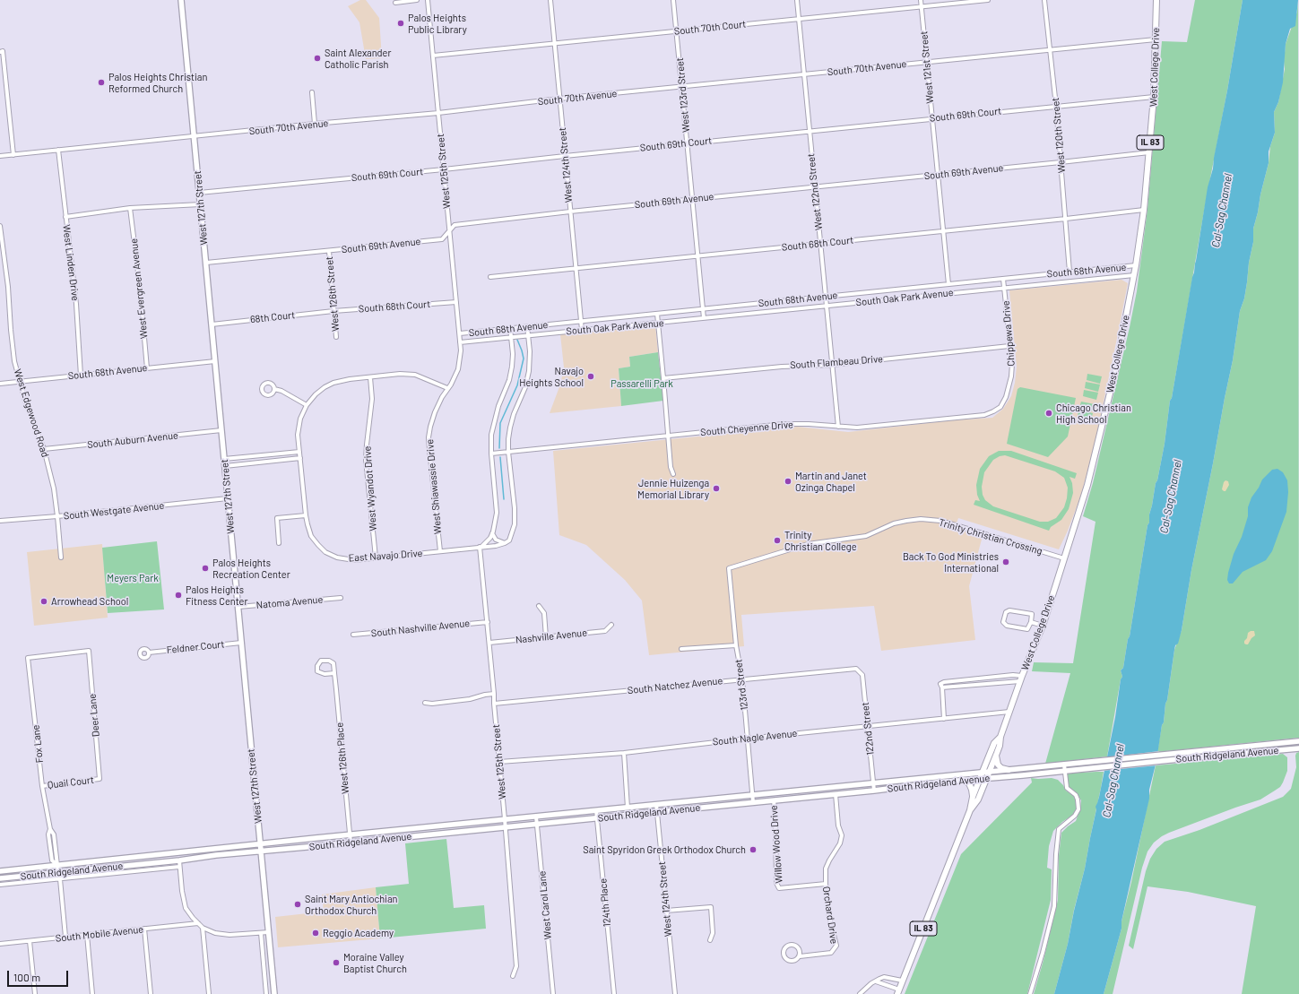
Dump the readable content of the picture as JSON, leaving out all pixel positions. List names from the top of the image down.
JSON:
{
  "streets": {
    "main road": [
      "West College Drive",
      "IL 83",
      "West 127th Street",
      "South Ridgeland Avenue"
    ],
    "street": [
      "South 70th Court",
      "West 121st Street",
      "South 70th Avenue",
      "West 123rd Street",
      "South 69th Court",
      "West 120th Street",
      "West 124th Street",
      "West 125th Street",
      "South 69th Avenue",
      "West 122nd Street",
      "South 68th Court",
      "West Linden Drive",
      "South 68th Avenue",
      "West Evergreen Avenue",
      "West 126th Street",
      "South Oak Park Avenue",
      "68th Court",
      "Chippewa Drive",
      "South Flambeau Drive",
      "West Edgewood Road",
      "South Cheyenne Drive",
      "South Auburn Avenue",
      "West Shiawassie Drive",
      "West Wyandot Drive",
      "South Westgate Avenue",
      "Trinity Christian Crossing",
      "East Navajo Drive",
      "Natoma Avenue",
      "South Nashville Avenue",
      "Nashville Avenue",
      "Feldner Court",
      "123rd Street",
      "South Natchez Avenue",
      "Deer Lane",
      "122nd Street",
      "South Nagle Avenue",
      "Fox Lane",
      "West 126th Place",
      "Quail Court",
      "Willow Wood Drive",
      "124th Place",
      "West Carol Lane",
      "Orchard Drive",
      "South Mobile Avenue"
    ]
  },
  "crossings": [
    ["South 70th Court", "West 121st Street"],
    ["South 70th Court", "West 123rd Street"],
    ["South 70th Court", "West 124th Street"],
    ["South 70th Court", "West 125th Street"],
    ["South 70th Court", "West 122nd Street"],
    ["West 121st Street", "South 70th Avenue"],
    ["West 121st Street", "South 69th Court"],
    ["West 121st Street", "South 69th Avenue"],
    ["West 121st Street", "South 68th Court"],
    ["West 121st Street", "South 68th Avenue"],
    ["West College Drive", "South 70th Avenue"],
    ["West College Drive", "South 69th Court"],
    ["West College Drive", "South 69th Avenue"],
    ["West College Drive", "South 68th Court"],
    ["West College Drive", "South 68th Avenue"],
    ["West College Drive", "South Oak Park Avenue"],
    ["West College Drive", "Trinity Christian Crossing"],
    ["West College Drive", "South Nagle Avenue"],
    ["West College Drive", "South Ridgeland Avenue"],
    ["South 70th Avenue", "West 123rd Street"],
    ["South 70th Avenue", "West 120th Street"],
    ["South 70th Avenue", "West 124th Street"],
    ["South 70th Avenue", "West 125th Street"],
    ["South 70th Avenue", "West 122nd Street"],
    ["South 70th Avenue", "West 127th Street"],
    ["South 70th Avenue", "West Linden Drive"],
    ["West 123rd Street", "South 69th Court"],
    ["West 123rd Street", "South 69th Avenue"],
    ["West 123rd Street", "South 68th Court"],
    ["West 123rd Street", "South 68th Avenue"],
    ["West 123rd Street", "South Oak Park Avenue"],
    ["South 69th Court", "West 120th Street"],
    ["South 69th Court", "West 124th Street"],
    ["South 69th Court", "West 125th Street"],
    ["South 69th Court", "West 122nd Street"],
    ["South 69th Court", "West 127th Street"],
    ["West 120th Street", "South 69th Avenue"],
    ["West 120th Street", "South 68th Court"],
    ["West 120th Street", "South 68th Avenue"],
    ["West 124th Street", "South 69th Avenue"],
    ["West 124th Street", "South 68th Court"],
    ["West 124th Street", "South 68th Avenue"],
    ["West 124th Street", "South Oak Park Avenue"],
    ["West 124th Street", "South Ridgeland Avenue"],
    ["West 125th Street", "South 69th Avenue"],
    ["West 125th Street", "South 68th Court"],
    ["West 125th Street", "South 68th Avenue"],
    ["West 125th Street", "South Oak Park Avenue"],
    ["West 125th Street", "West Shiawassie Drive"],
    ["West 125th Street", "East Navajo Drive"],
    ["West 125th Street", "South Nashville Avenue"],
    ["West 125th Street", "Nashville Avenue"],
    ["West 125th Street", "South Natchez Avenue"],
    ["West 125th Street", "South Nagle Avenue"],
    ["West 125th Street", "South Ridgeland Avenue"],
    ["South 69th Avenue", "West 122nd Street"],
    ["South 69th Avenue", "West 127th Street"],
    ["South 69th Avenue", "West 126th Street"],
    ["West 122nd Street", "South 68th Court"],
    ["West 122nd Street", "South 68th Avenue"],
    ["West 122nd Street", "South Oak Park Avenue"],
    ["West 122nd Street", "South Flambeau Drive"],
    ["West 122nd Street", "South Cheyenne Drive"],
    ["West 127th Street", "South 68th Avenue"],
    ["West 127th Street", "68th Court"],
    ["West 127th Street", "South Auburn Avenue"],
    ["West 127th Street", "South Westgate Avenue"],
    ["West 127th Street", "Natoma Avenue"],
    ["West 127th Street", "Feldner Court"],
    ["West 127th Street", "South Ridgeland Avenue"],
    ["South 68th Court", "West 126th Street"],
    ["South 68th Court", "68th Court"],
    ["West Linden Drive", "South 68th Avenue"],
    ["South 68th Avenue", "West Evergreen Avenue"],
    ["South 68th Avenue", "Chippewa Drive"],
    ["South 68th Avenue", "West Edgewood Road"],
    ["West 126th Street", "68th Court"],
    ["South Oak Park Avenue", "Chippewa Drive"],
    ["South Oak Park Avenue", "West Shiawassie Drive"],
    ["Chippewa Drive", "South Flambeau Drive"],
    ["Chippewa Drive", "South Cheyenne Drive"],
    ["West Edgewood Road", "South Auburn Avenue"],
    ["West Edgewood Road", "South Westgate Avenue"],
    ["West Shiawassie Drive", "East Navajo Drive"],
    ["West Wyandot Drive", "East Navajo Drive"],
    ["Trinity Christian Crossing", "123rd Street"],
    ["123rd Street", "South Natchez Avenue"],
    ["123rd Street", "South Nagle Avenue"],
    ["123rd Street", "South Ridgeland Avenue"],
    ["South Natchez Avenue", "122nd Street"],
    ["Deer Lane", "Fox Lane"],
    ["Deer Lane", "Quail Court"],
    ["122nd Street", "South Nagle Avenue"],
    ["122nd Street", "South Ridgeland Avenue"],
    ["Fox Lane", "South Ridgeland Avenue"],
    ["Fox Lane", "Quail Court"],
    ["South Ridgeland Avenue", "West 126th Place"],
    ["South Ridgeland Avenue", "Willow Wood Drive"],
    ["South Ridgeland Avenue", "124th Place"],
    ["South Ridgeland Avenue", "West Carol Lane"],
    ["South Ridgeland Avenue", "Orchard Drive"],
    ["Willow Wood Drive", "Orchard Drive"]
  ],
  "water": ["Cal-Sag Channel"],
  "parks": ["Passarelli Park", "Meyers Park"],
  "places": [
    "Palos Heights Public Library",
    "Saint Alexander Catholic Parish",
    "Palos Heights Christian Reformed Church",
    "Navajo Heights School",
    "Chicago Christian High School",
    "Martin and Janet Ozinga Chapel",
    "Jennie Huizenga Memorial Library",
    "Trinity Christian College",
    "Back To God Ministries International",
    "Palos Heights Recreation Center",
    "Palos Heights Fitness Center",
    "Arrowhead School",
    "Saint Spyridon Greek Orthodox Church",
    "Saint Mary Antiochian Orthodox Church",
    "Reggio Academy",
    "Moraine Valley Baptist Church"
  ],
  "scale_bar": "100 m"
}
